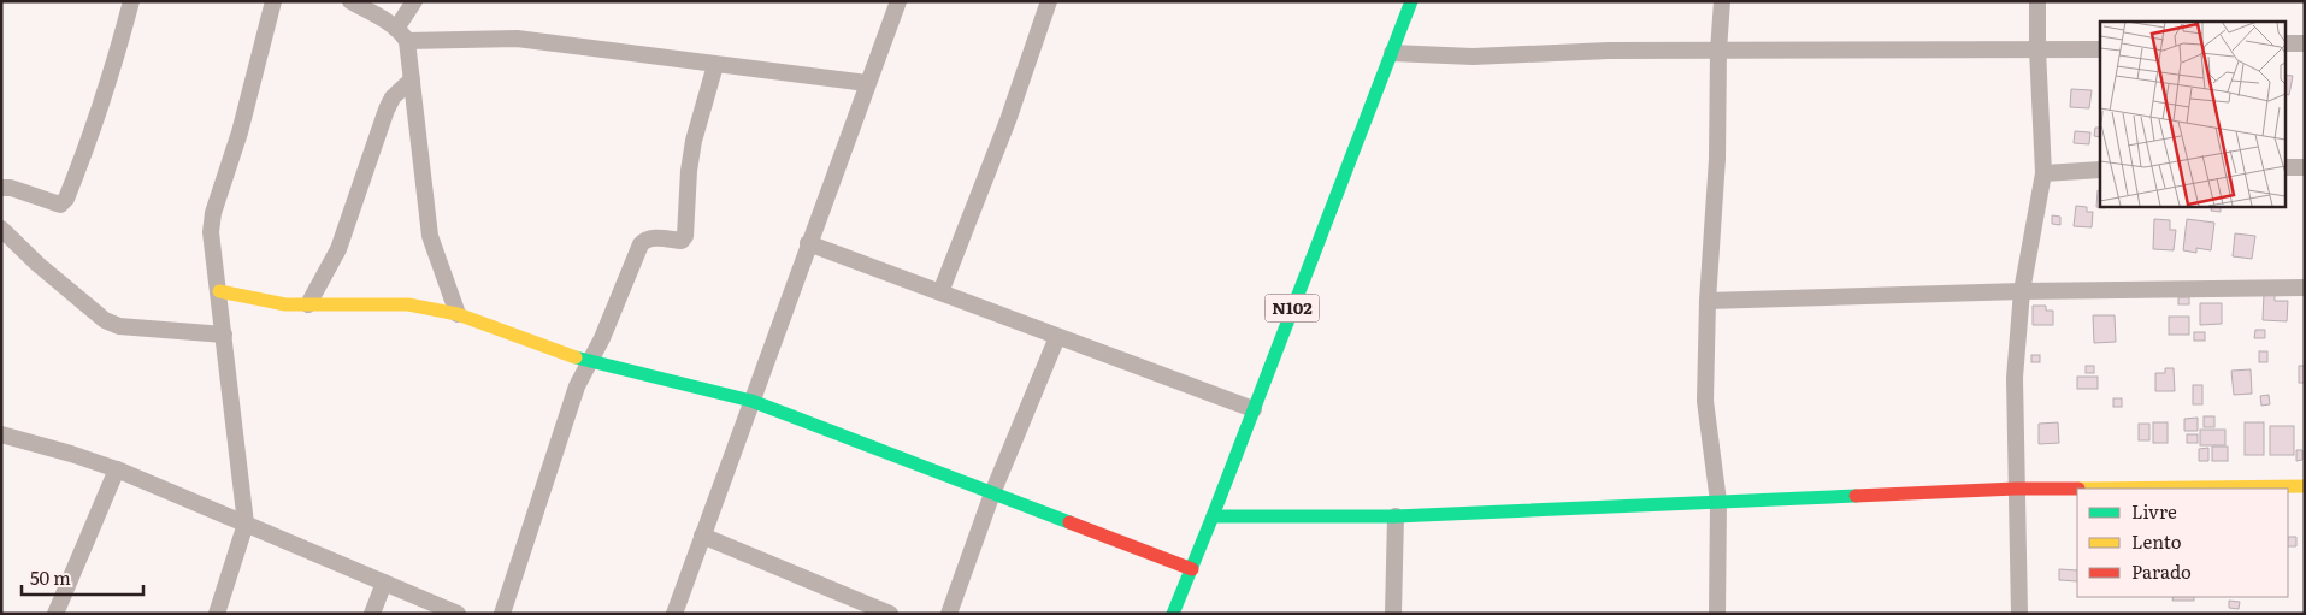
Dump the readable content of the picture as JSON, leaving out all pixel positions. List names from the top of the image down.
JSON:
{
  "streets": {
    "street": ["N102"]
  },
  "legend": ["Livre", "Lento", "Parado"],
  "scale_bar": "50 m"
}
